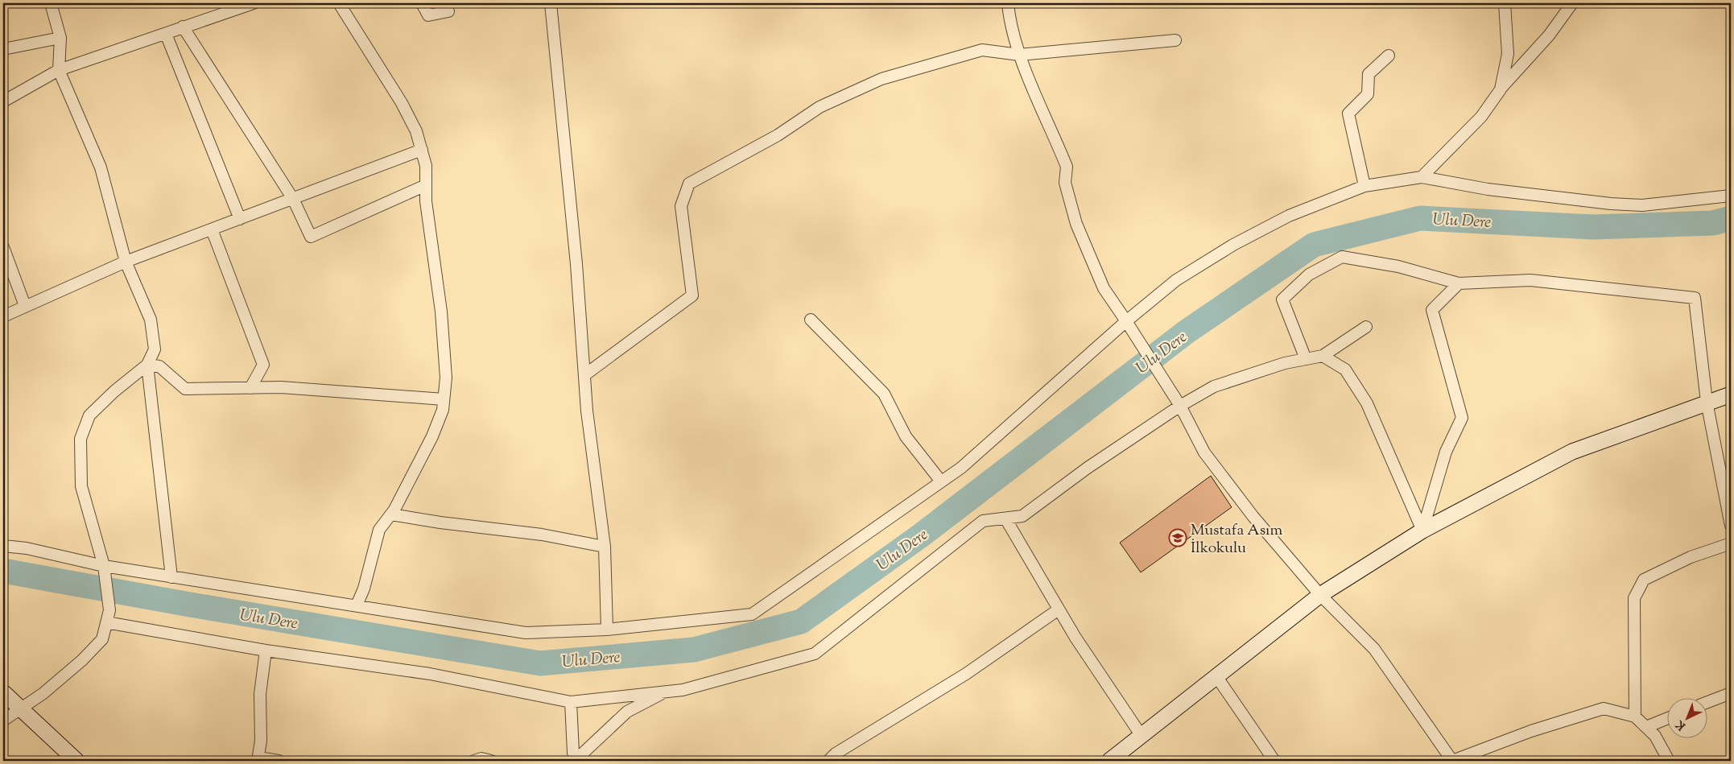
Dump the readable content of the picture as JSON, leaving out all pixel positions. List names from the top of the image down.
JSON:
{
  "water": ["Ulu Dere"],
  "places": {
    "school or university": ["Mustafa Asım İlkokulu"]
  },
  "north": "bottom left"
}
